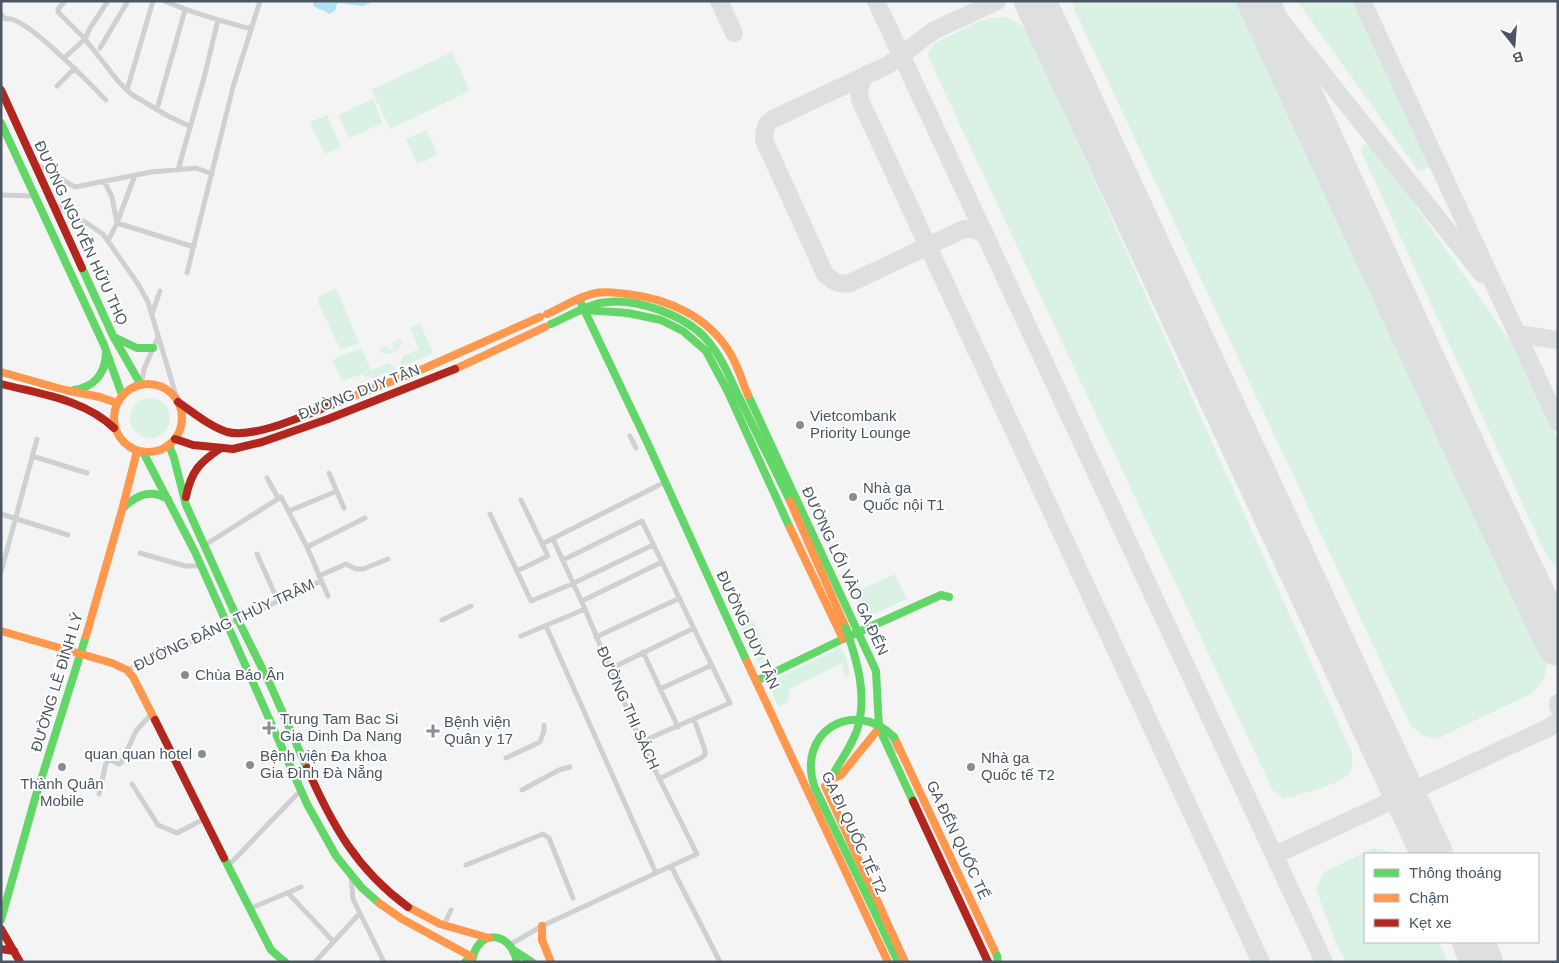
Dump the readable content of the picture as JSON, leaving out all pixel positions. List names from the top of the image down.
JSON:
{
  "streets": {
    "street": [
      "ĐƯỜNG NGUYỄN HỮU THỌ",
      "ĐƯỜNG DUY TÂN",
      "ĐƯỜNG LỐI VÀO GA ĐẾN",
      "ĐƯỜNG ĐẶNG THÙY TRÂM",
      "ĐƯỜNG LÊ ĐÌNH LÝ",
      "ĐƯỜNG THI SÁCH",
      "GA ĐI QUỐC TẾ T2",
      "GA ĐẾN QUỐC TẾ"
    ]
  },
  "crossings": [
    ["ĐƯỜNG NGUYỄN HỮU THỌ", "ĐƯỜNG DUY TÂN"],
    ["ĐƯỜNG NGUYỄN HỮU THỌ", "ĐƯỜNG LÊ ĐÌNH LÝ"],
    ["ĐƯỜNG DUY TÂN", "ĐƯỜNG LỐI VÀO GA ĐẾN"],
    ["ĐƯỜNG DUY TÂN", "ĐƯỜNG LÊ ĐÌNH LÝ"],
    ["GA ĐI QUỐC TẾ T2", "GA ĐẾN QUỐC TẾ"]
  ],
  "places": {
    "other": [
      "Vietcombank Priority Lounge",
      "Nhà ga Quốc nội T1",
      "Chùa Báo Ân",
      "quan quan hotel",
      "Bệnh viện Đa khoa Gia Đình Đà Nẵng",
      "Thành Quân Mobile",
      "Nhà ga Quốc tế T2"
    ],
    "health": ["Trung Tam Bac Si Gia Dinh Da Nang", "Bệnh viện Quân y 17"]
  },
  "legend": ["Thông thoáng", "Chậm", "Kẹt xe"],
  "north": "bottom"
}
